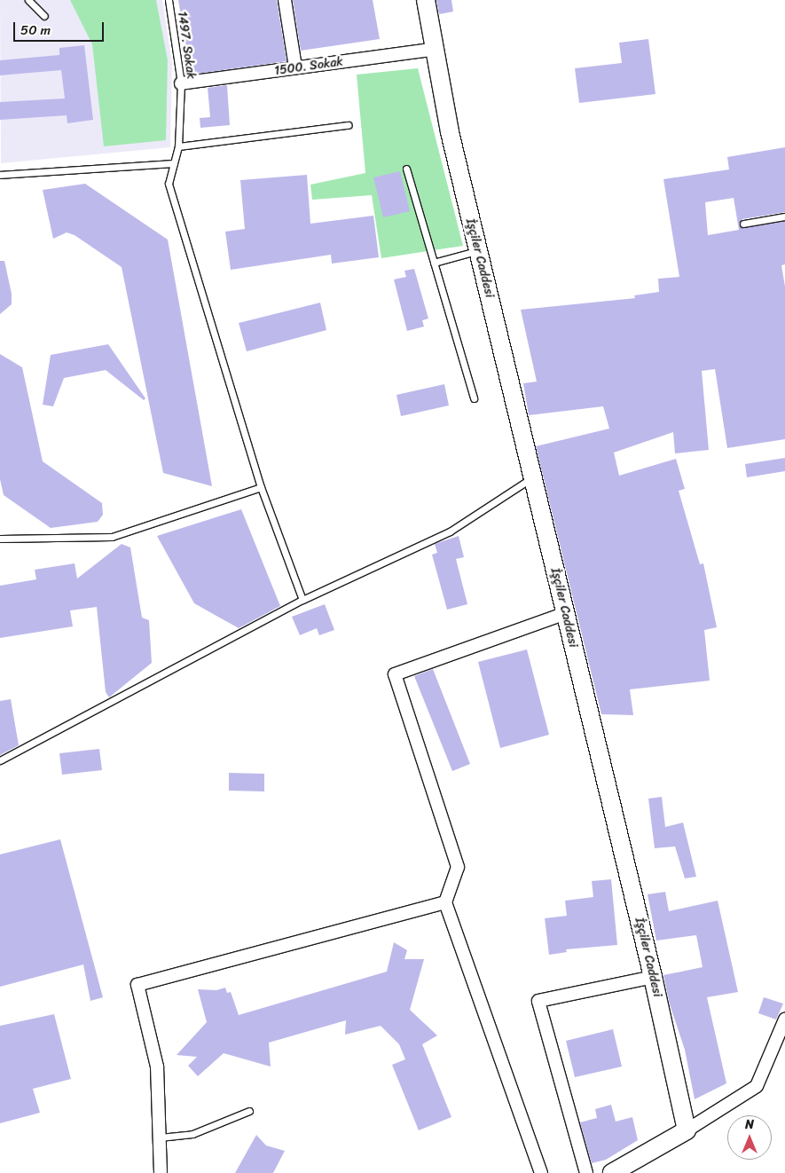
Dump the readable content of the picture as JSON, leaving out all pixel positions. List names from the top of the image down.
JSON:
{
  "streets": {
    "street": ["1500. Sokak", "İşçiler Caddesi"],
    "lane": ["1497. Sokak"]
  },
  "crossings": [
    ["1497. Sokak", "1500. Sokak"],
    ["1500. Sokak", "İşçiler Caddesi"]
  ],
  "scale_bar": "50 m",
  "north": "top"
}
